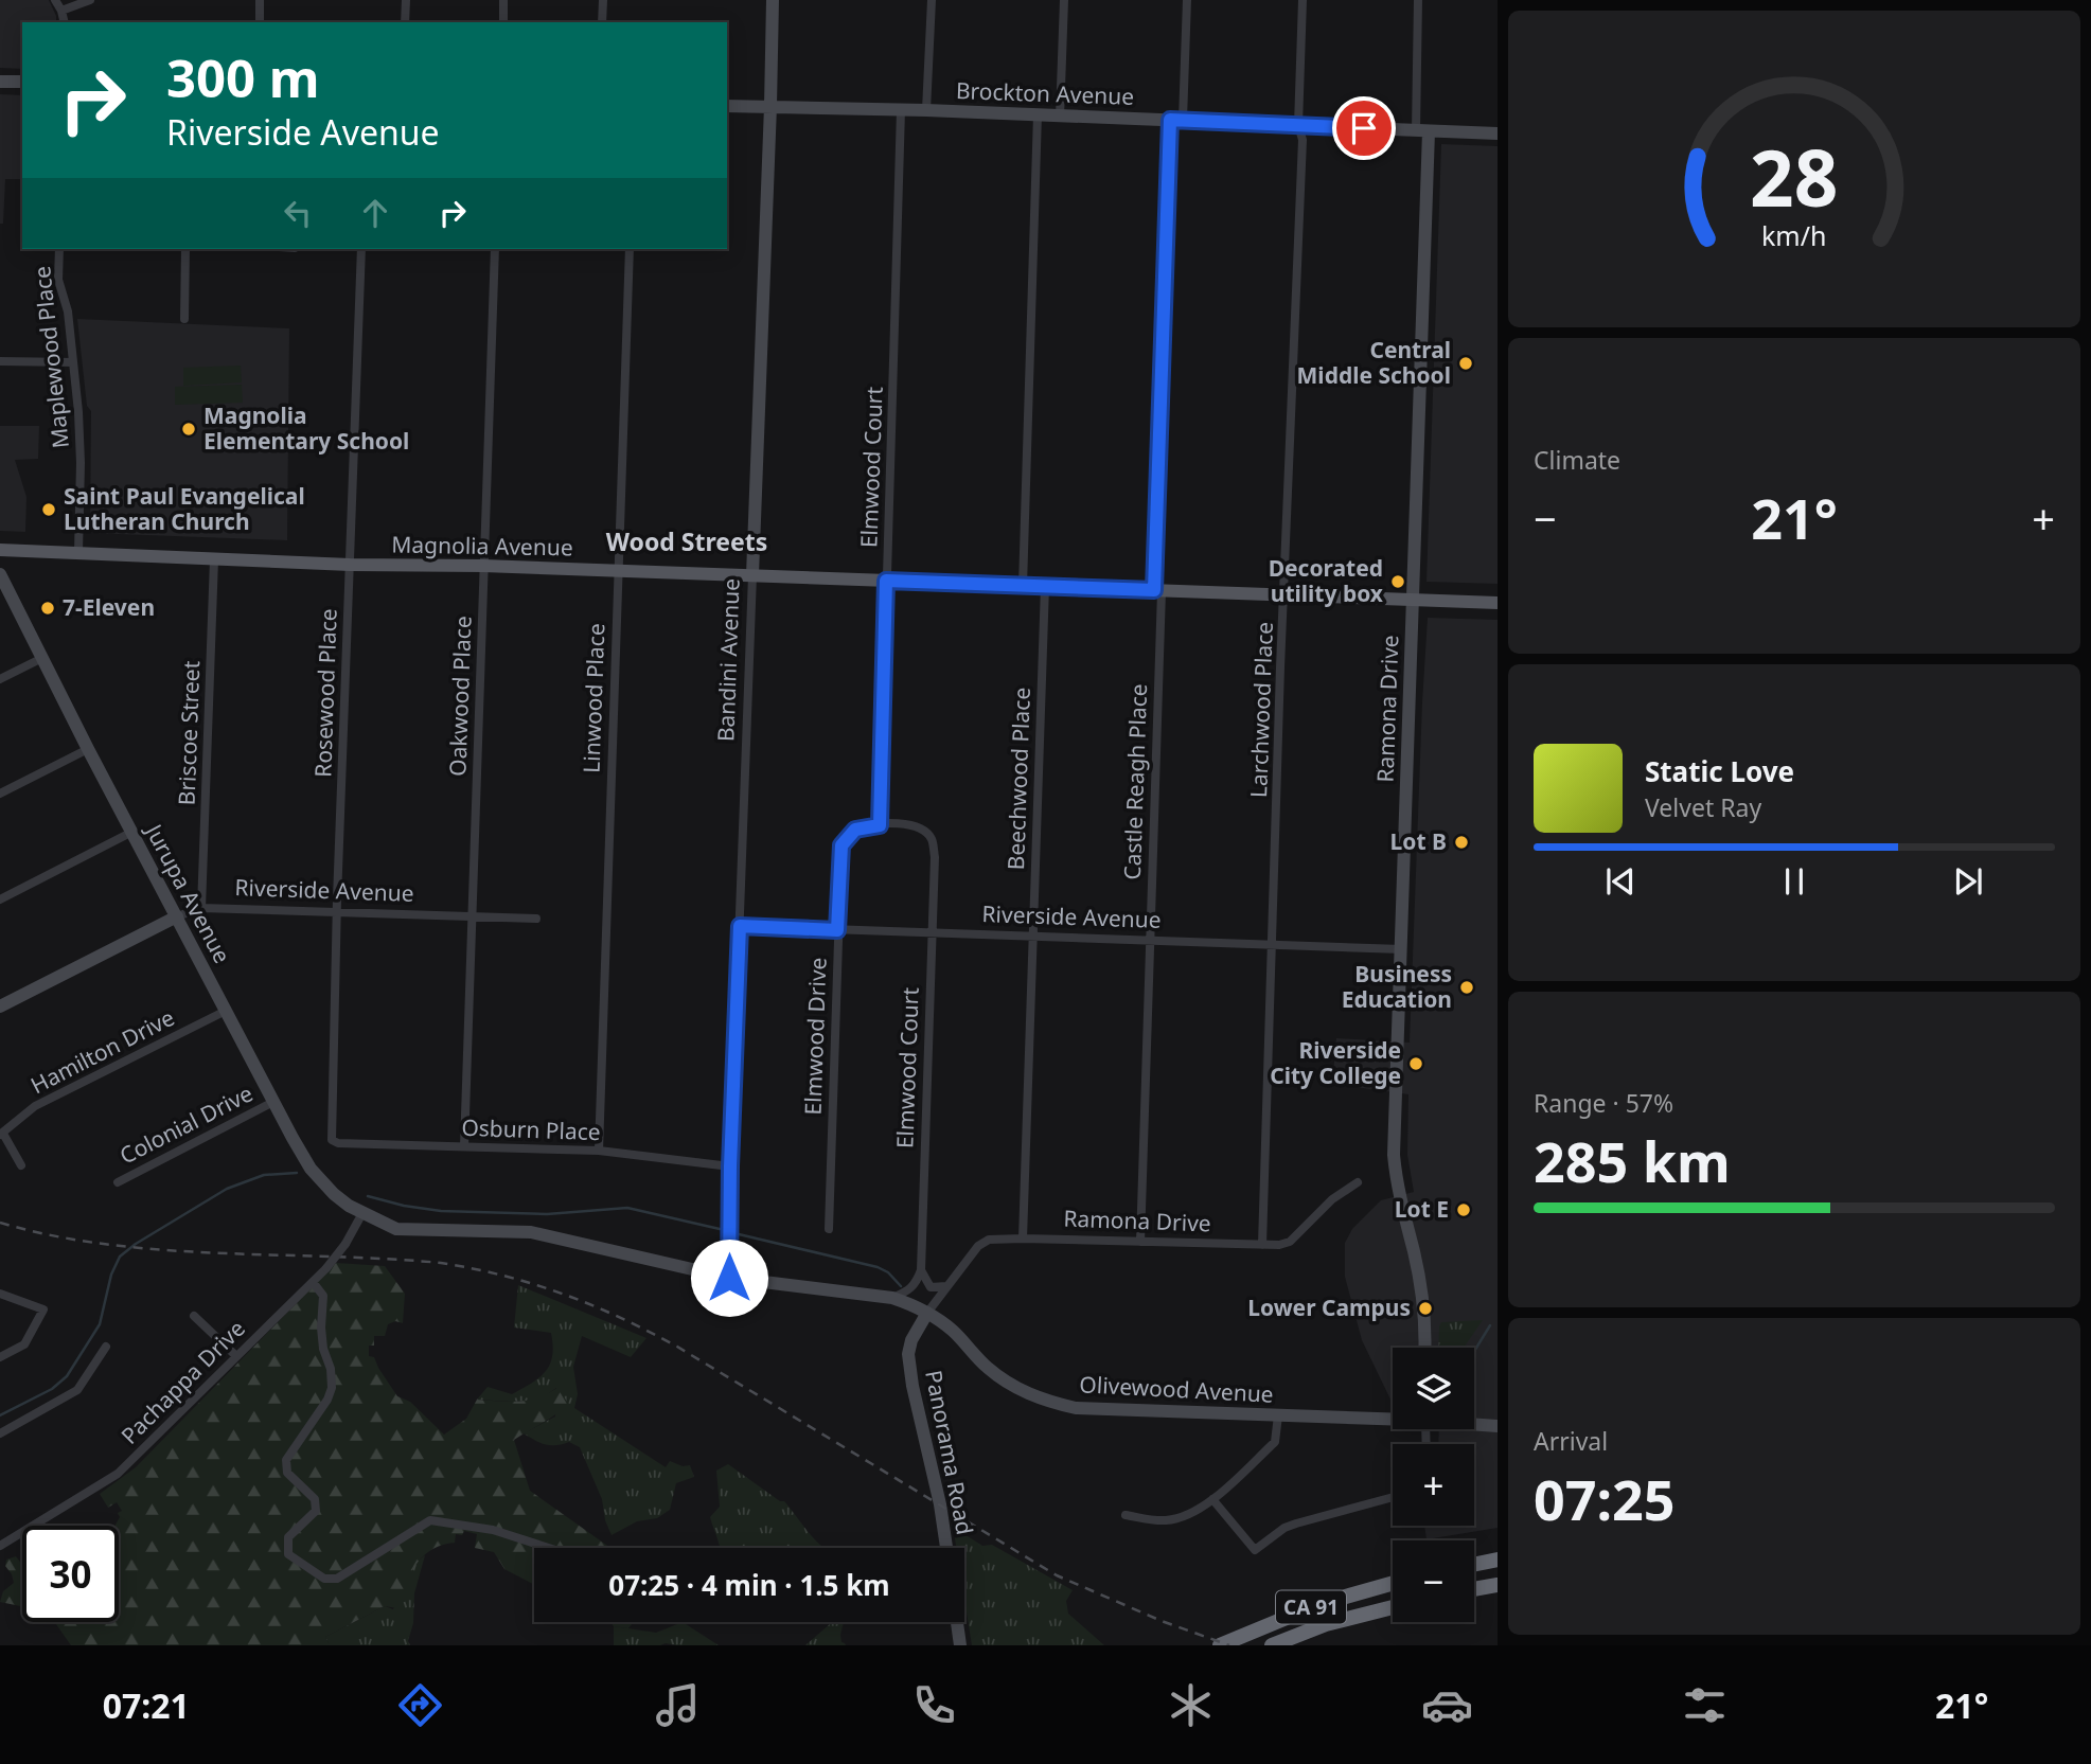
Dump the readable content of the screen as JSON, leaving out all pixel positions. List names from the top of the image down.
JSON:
{
  "streets": {
    "highway": ["CA 91"],
    "main road": [
      "Brockton Avenue",
      "Magnolia Avenue",
      "Bandini Avenue",
      "Ramona Drive",
      "Riverside Avenue",
      "Jurupa Avenue",
      "Olivewood Avenue",
      "Panorama Road"
    ],
    "street": [
      "Maplewood Place",
      "Elmwood Court",
      "Rosewood Place",
      "Oakwood Place",
      "Linwood Place",
      "Larchwood Place",
      "Briscoe Street",
      "Beechwood Place",
      "Castle Reagh Place",
      "Elmwood Drive",
      "Hamilton Drive",
      "Colonial Drive",
      "Osburn Place",
      "Pachappa Drive"
    ]
  },
  "crossings": [
    ["Brockton Avenue", "Elmwood Court"],
    ["Brockton Avenue", "Bandini Avenue"],
    ["Brockton Avenue", "Ramona Drive"],
    ["Brockton Avenue", "Larchwood Place"],
    ["Brockton Avenue", "Castle Reagh Place"],
    ["Maplewood Place", "Magnolia Avenue"],
    ["Elmwood Court", "Magnolia Avenue"],
    ["Elmwood Court", "Riverside Avenue"],
    ["Elmwood Court", "Elmwood Drive"],
    ["Magnolia Avenue", "Bandini Avenue"],
    ["Magnolia Avenue", "Rosewood Place"],
    ["Magnolia Avenue", "Oakwood Place"],
    ["Magnolia Avenue", "Linwood Place"],
    ["Magnolia Avenue", "Ramona Drive"],
    ["Magnolia Avenue", "Larchwood Place"],
    ["Magnolia Avenue", "Briscoe Street"],
    ["Magnolia Avenue", "Beechwood Place"],
    ["Magnolia Avenue", "Castle Reagh Place"],
    ["Bandini Avenue", "Riverside Avenue"],
    ["Bandini Avenue", "Osburn Place"],
    ["Bandini Avenue", "Olivewood Avenue"],
    ["Rosewood Place", "Riverside Avenue"],
    ["Rosewood Place", "Osburn Place"],
    ["Oakwood Place", "Riverside Avenue"],
    ["Oakwood Place", "Osburn Place"],
    ["Linwood Place", "Osburn Place"],
    ["Ramona Drive", "Larchwood Place"],
    ["Ramona Drive", "Beechwood Place"],
    ["Ramona Drive", "Castle Reagh Place"],
    ["Ramona Drive", "Riverside Avenue"],
    ["Ramona Drive", "Olivewood Avenue"],
    ["Ramona Drive", "Panorama Road"],
    ["Larchwood Place", "Riverside Avenue"],
    ["Briscoe Street", "Riverside Avenue"],
    ["Beechwood Place", "Riverside Avenue"],
    ["Castle Reagh Place", "Riverside Avenue"],
    ["Riverside Avenue", "Jurupa Avenue"],
    ["Riverside Avenue", "Elmwood Drive"],
    ["Jurupa Avenue", "Hamilton Drive"],
    ["Jurupa Avenue", "Colonial Drive"],
    ["Jurupa Avenue", "Pachappa Drive"],
    ["Jurupa Avenue", "Olivewood Avenue"],
    ["Pachappa Drive", "Olivewood Avenue"],
    ["Olivewood Avenue", "Panorama Road"]
  ],
  "districts": ["Wood Streets"],
  "places": [
    "Central Middle School",
    "Magnolia Elementary School",
    "Saint Paul Evangelical Lutheran Church",
    "Decorated utility box",
    "7-Eleven",
    "Lot B",
    "Business Education",
    "Riverside City College",
    "Lot E",
    "Lower Campus"
  ],
  "page": {
    "turn": ["300 m", "Riverside Avenue"],
    "tile": [
      "Climate",
      ["Range · 57%", "285 km"],
      ["Arrival", "07:25"]
    ],
    "heat": ["−", "21°", "+"],
    "song": ["Static Love", "Velvet Ray"],
    "map_buttons": ["+", "−"],
    "limit": "30",
    "trip": "07:25 · 4 min · 1.5 km",
    "tabs": ["07:21", "21°"],
    "gauge": ["28", "km/h"]
  }
}
